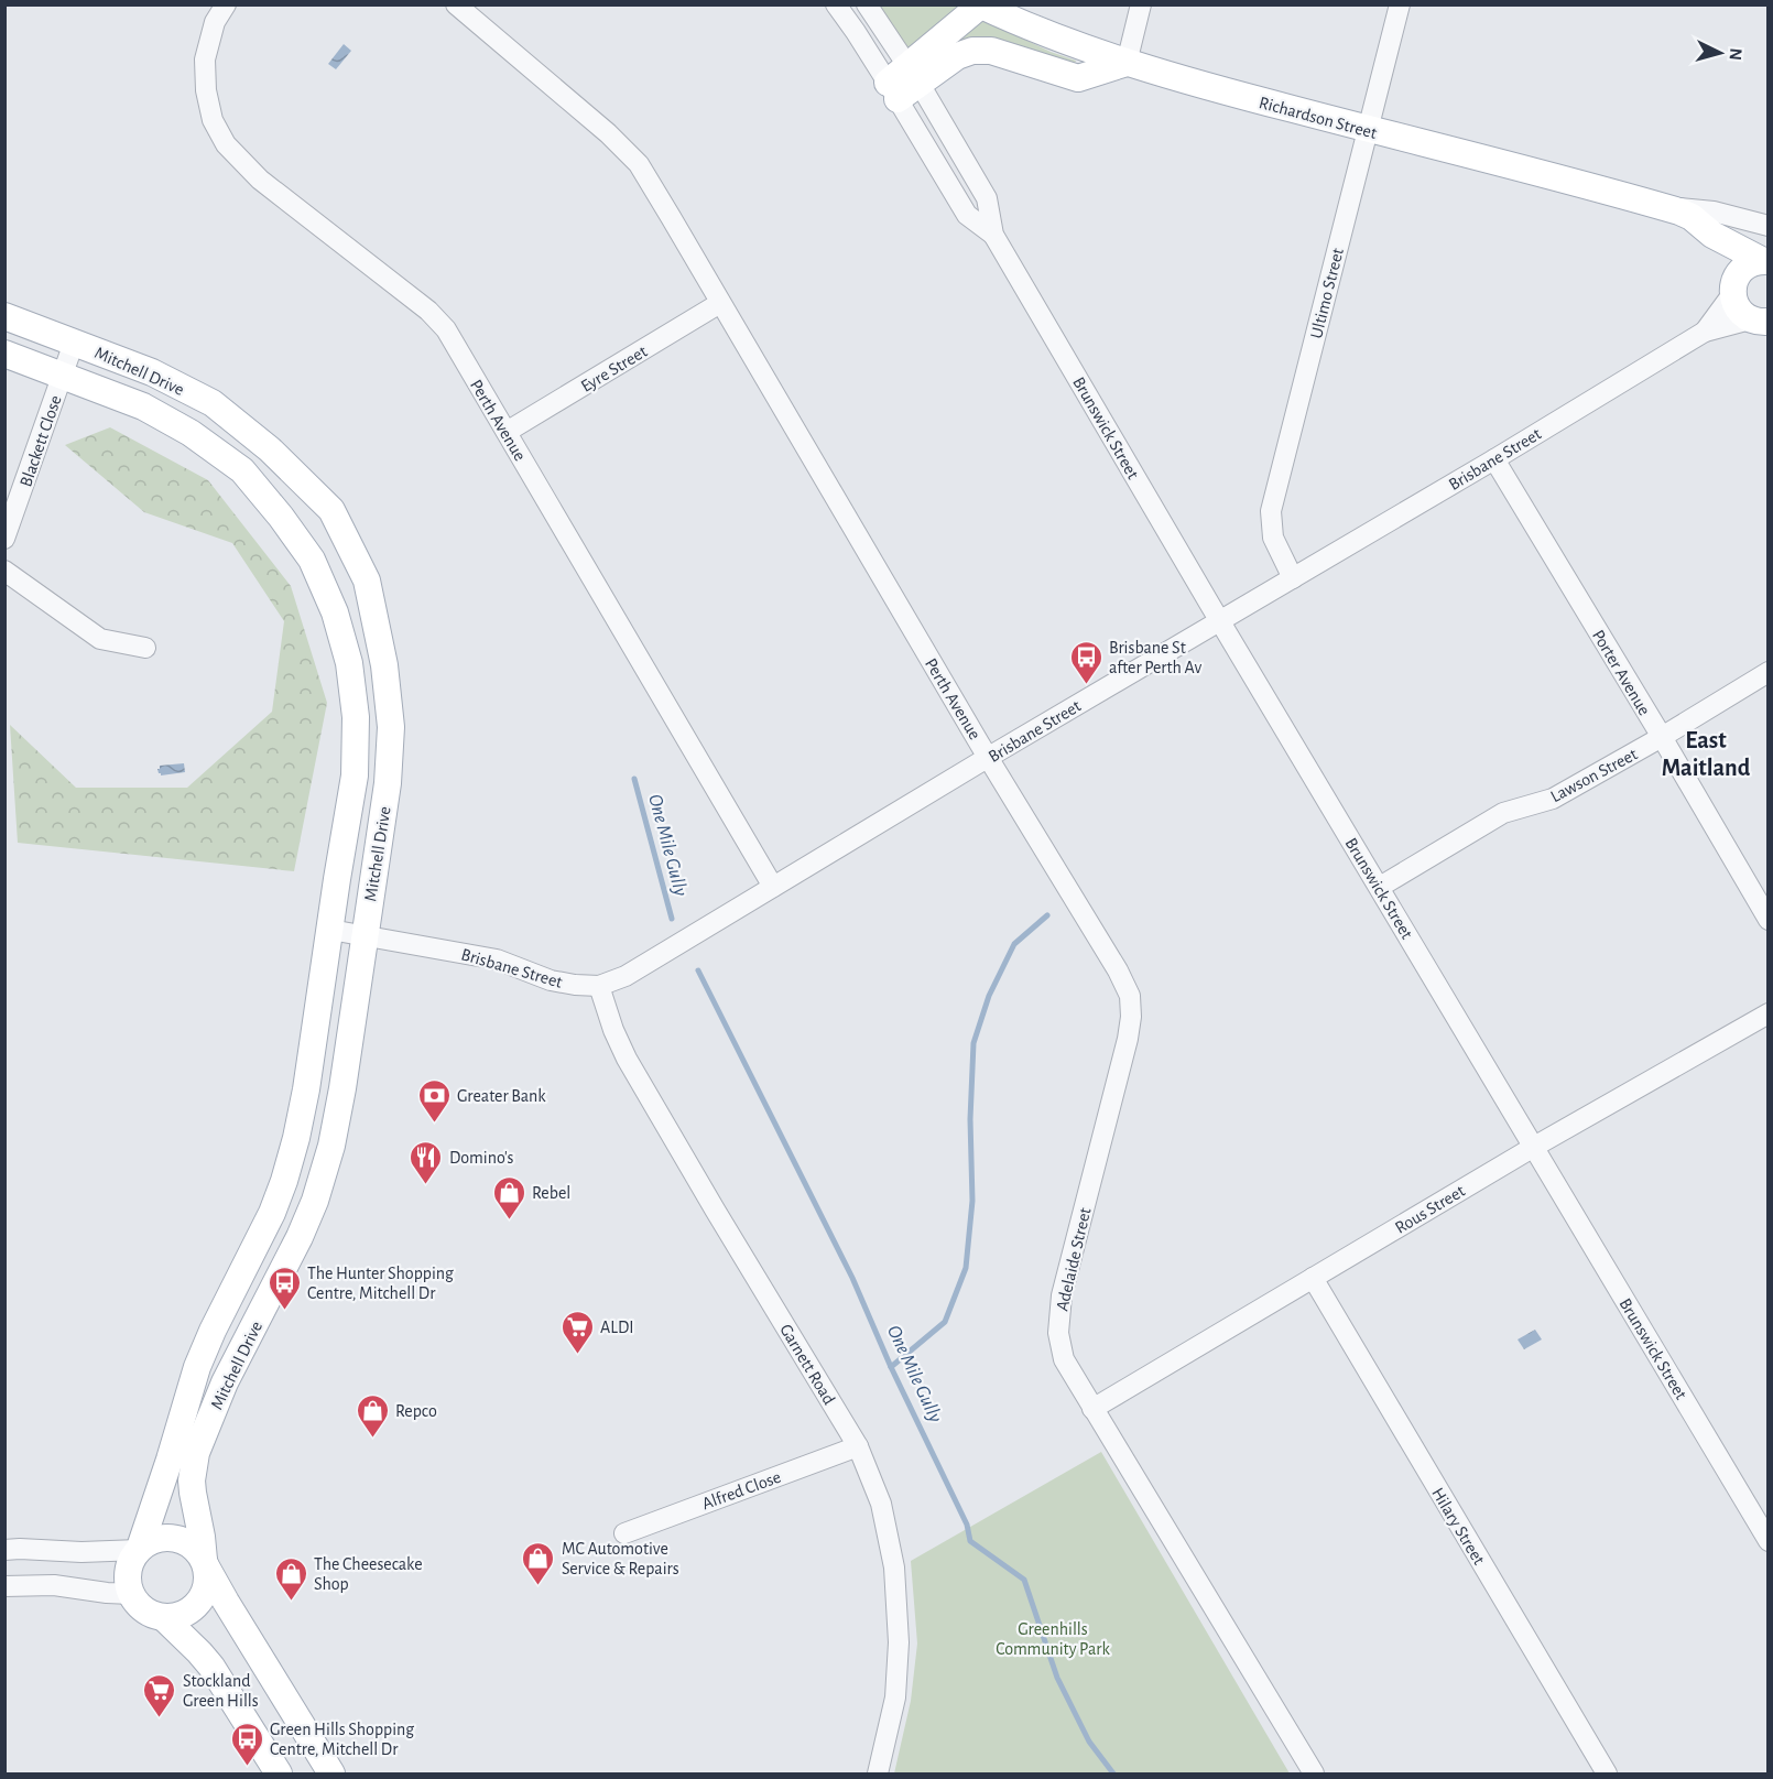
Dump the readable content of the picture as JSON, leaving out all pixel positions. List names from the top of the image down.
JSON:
{
  "streets": {
    "main road": ["Richardson Street", "Mitchell Drive"],
    "street": [
      "Ultimo Street",
      "Eyre Street",
      "Perth Avenue",
      "Brunswick Street",
      "Blackett Close",
      "Brisbane Street",
      "Porter Avenue",
      "Lawson Street",
      "Rous Street",
      "Adelaide Street",
      "Garnett Road",
      "Alfred Close",
      "Hilary Street"
    ]
  },
  "crossings": [
    ["Richardson Street", "Ultimo Street"],
    ["Ultimo Street", "Brisbane Street"],
    ["Eyre Street", "Perth Avenue"],
    ["Mitchell Drive", "Blackett Close"],
    ["Mitchell Drive", "Brisbane Street"],
    ["Perth Avenue", "Brisbane Street"],
    ["Perth Avenue", "Adelaide Street"],
    ["Brunswick Street", "Brisbane Street"],
    ["Brunswick Street", "Lawson Street"],
    ["Brunswick Street", "Rous Street"],
    ["Brisbane Street", "Porter Avenue"],
    ["Brisbane Street", "Adelaide Street"],
    ["Brisbane Street", "Garnett Road"],
    ["Porter Avenue", "Lawson Street"],
    ["Rous Street", "Adelaide Street"],
    ["Rous Street", "Hilary Street"],
    ["Garnett Road", "Alfred Close"]
  ],
  "districts": ["East Maitland"],
  "water": ["One Mile Gully"],
  "parks": ["Greenhills Community Park"],
  "places": {
    "bus stop": ["Brisbane St after Perth Av", "The Hunter Shopping Centre, Mitchell Dr", "Green Hills Shopping Centre, Mitchell Dr"],
    "bank": ["Greater Bank"],
    "restaurant": ["Domino's"],
    "shop": [
      "Rebel",
      "Repco",
      "MC Automotive Service & Repairs",
      "The Cheesecake Shop"
    ],
    "supermarket": ["ALDI", "Stockland Green Hills"]
  },
  "north": "right"
}
